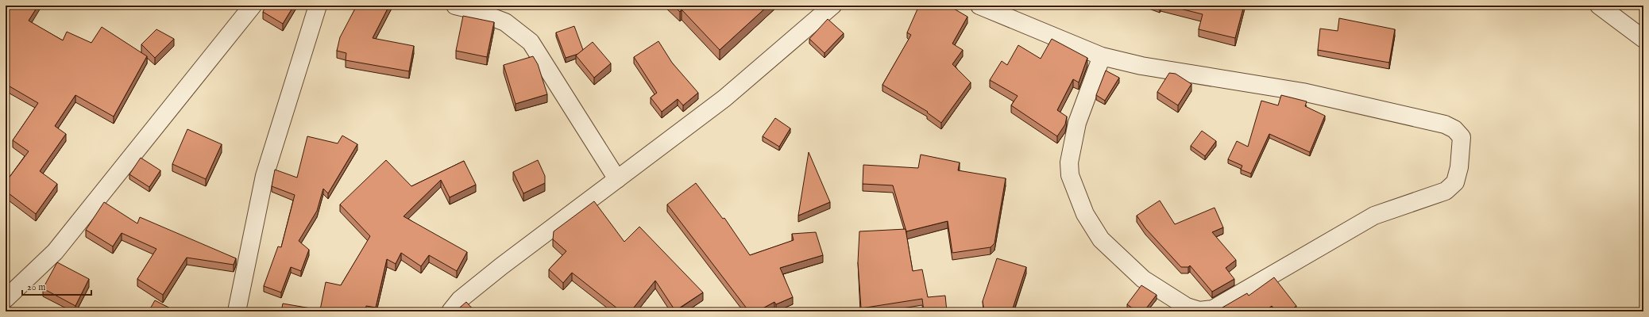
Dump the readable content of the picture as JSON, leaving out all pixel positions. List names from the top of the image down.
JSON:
{
  "scale_bar": "20 m"
}
